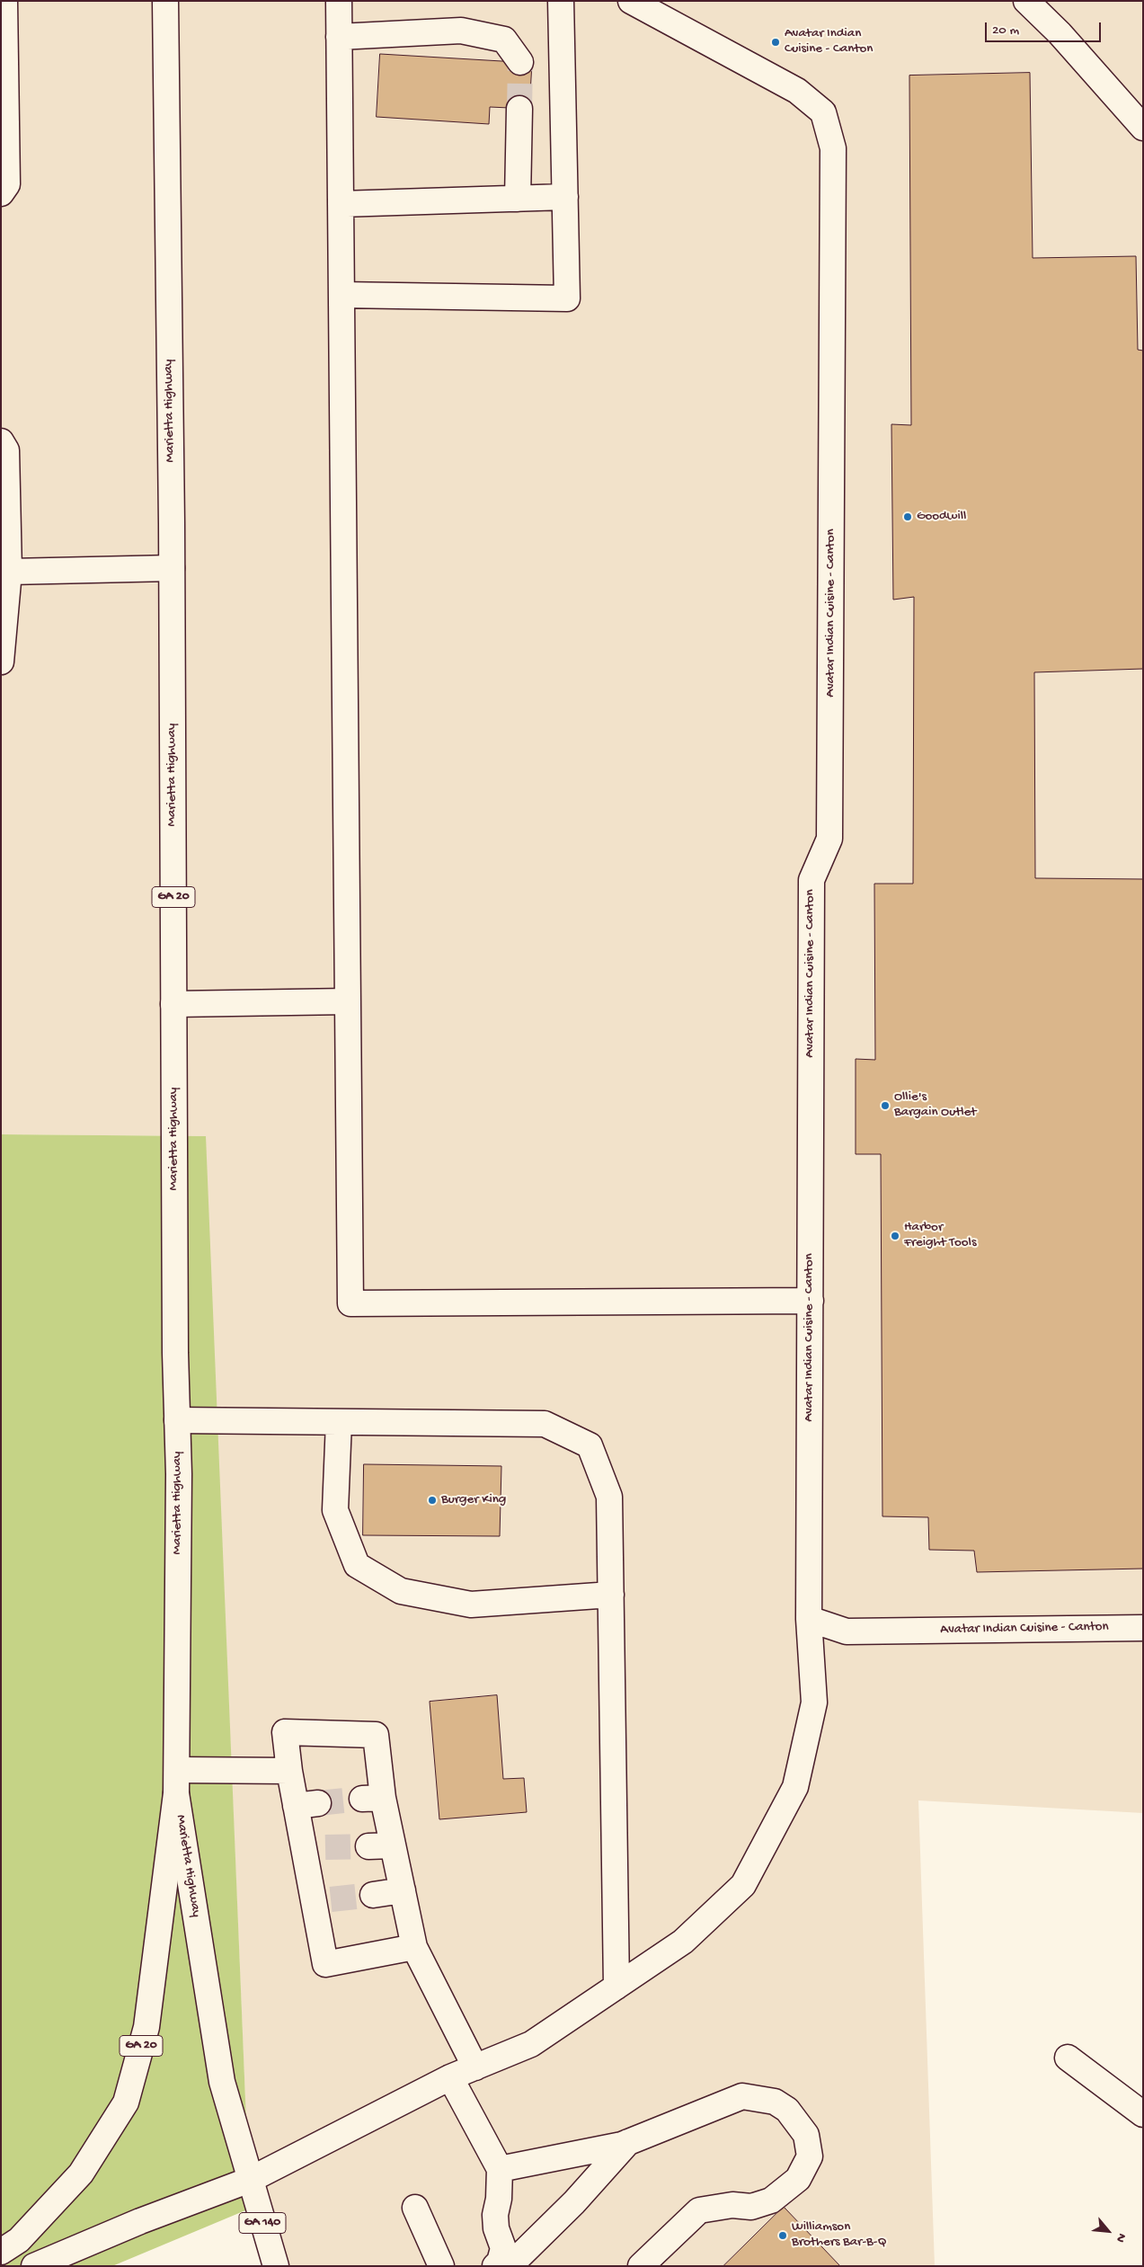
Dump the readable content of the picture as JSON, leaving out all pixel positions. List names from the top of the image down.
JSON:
{
  "streets": {
    "main road": [
      "Marietta Highway",
      "Avatar Indian Cuisine - Canton",
      "GA 20",
      "GA 140"
    ]
  },
  "crossings": [
    ["Marietta Highway", "GA 20"]
  ],
  "places": [
    "Avatar Indian Cuisine - Canton",
    "Goodwill",
    "Ollie's Bargain Outlet",
    "Harbor Freight Tools",
    "Burger King",
    "Williamson Brothers Bar-B-Q"
  ],
  "scale_bar": "20 m",
  "north": "bottom right"
}
